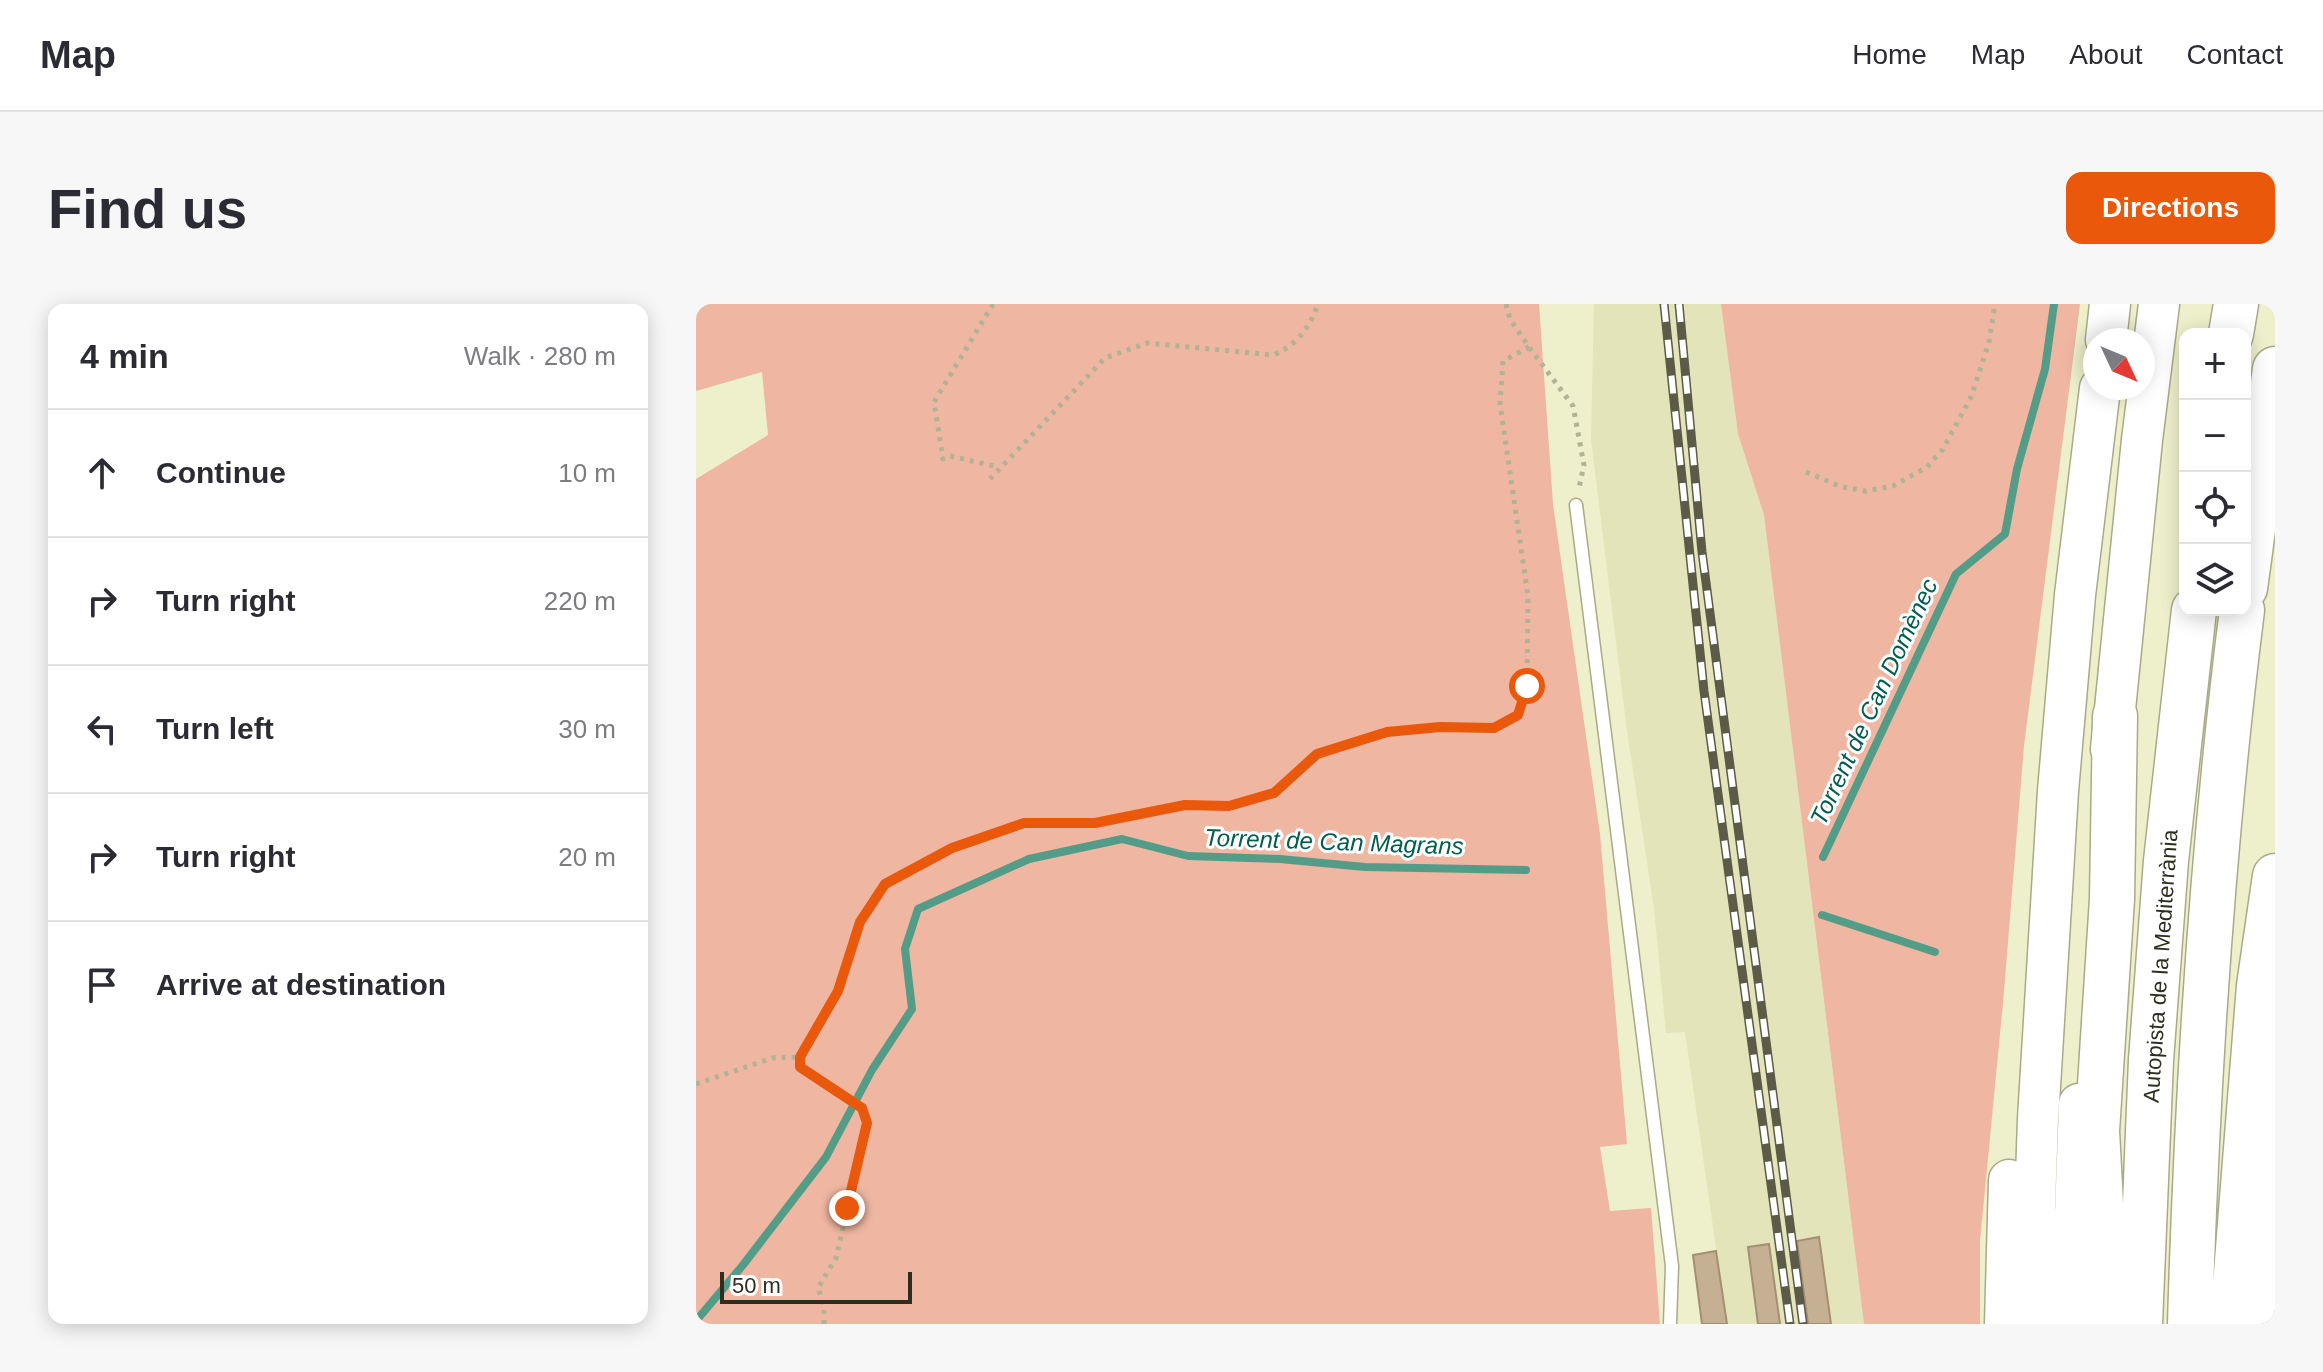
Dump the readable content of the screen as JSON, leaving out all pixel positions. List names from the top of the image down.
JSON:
{
  "streets": {
    "highway": ["Autopista de la Mediterrània"]
  },
  "water": ["Torrent de Can Domènec", "Torrent de Can Magrans"],
  "scale_bar": "50 m",
  "north": "bottom right",
  "page": {
    "header": "Map",
    "nav": [
      "Home",
      "Map",
      "About",
      "Contact"
    ],
    "buttons": "Directions",
    "title": "Find us",
    "heading": ["4 min", "Walk · 280 m"],
    "map_buttons": ["+", "−"],
    "list": [
      ["Continue", "10 m"],
      ["Turn right", "220 m"],
      ["Turn left", "30 m"],
      ["Turn right", "20 m"],
      "Arrive at destination"
    ],
    "scale": "50 m"
  }
}
